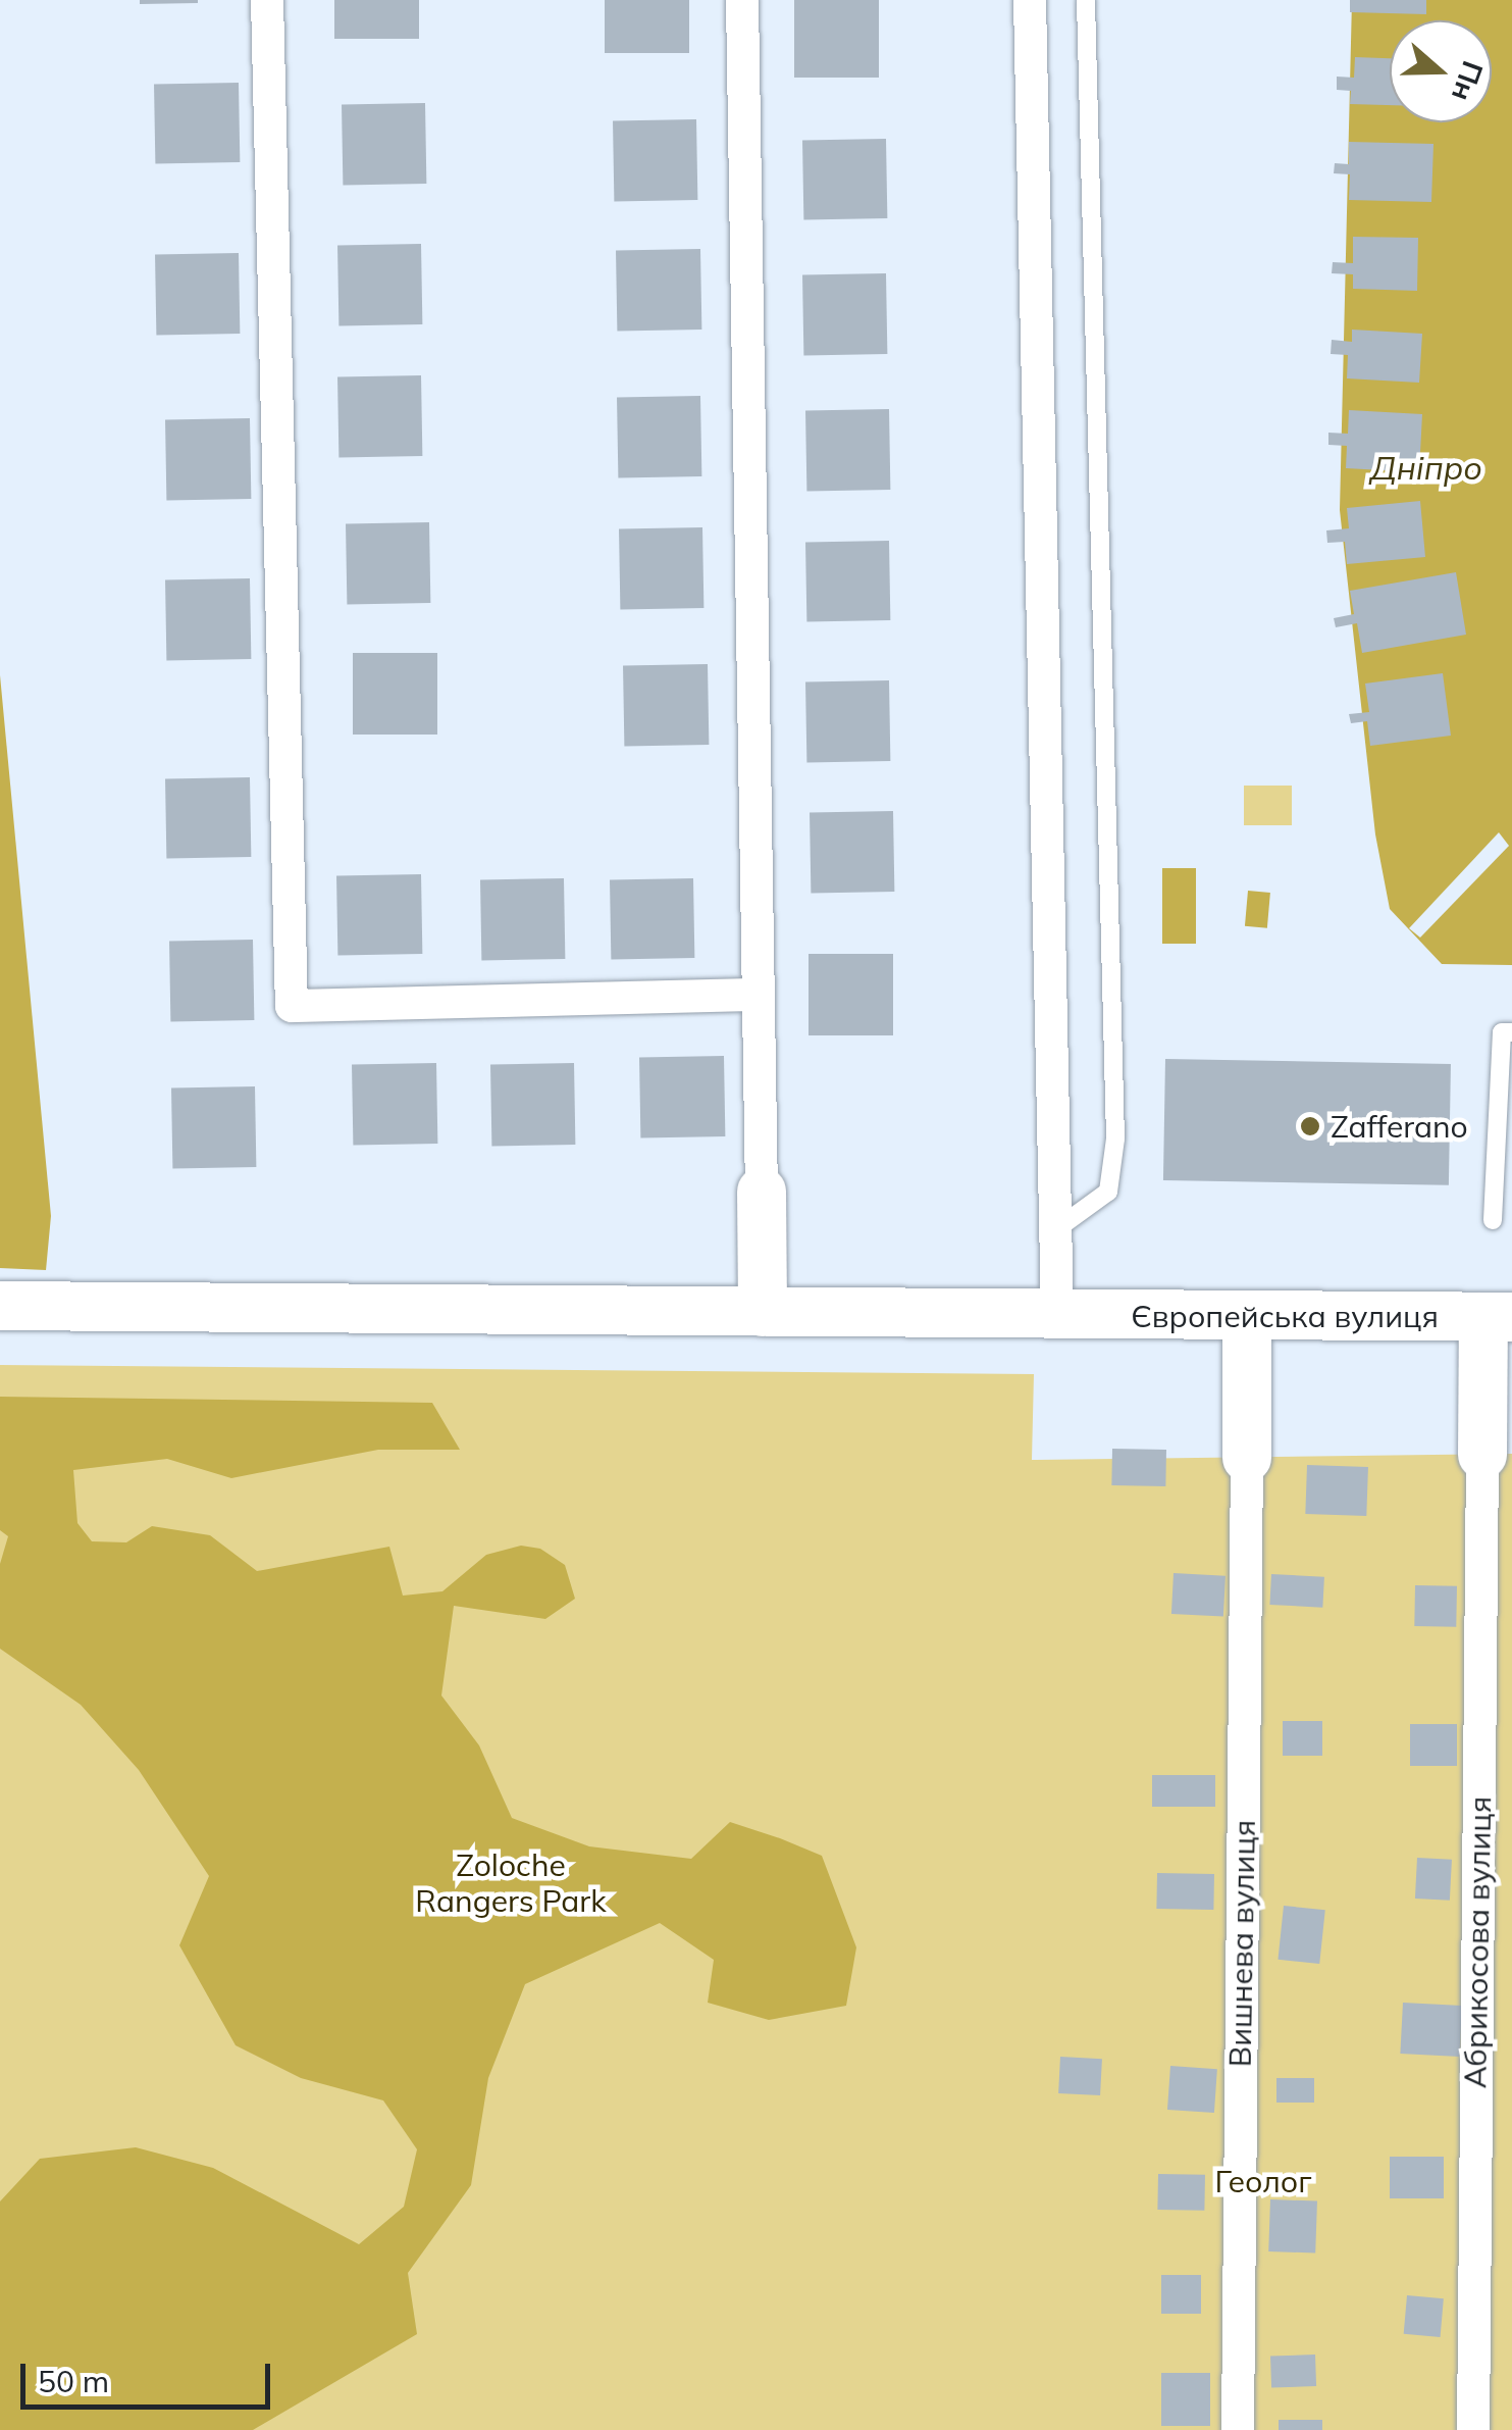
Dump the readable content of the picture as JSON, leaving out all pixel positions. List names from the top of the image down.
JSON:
{
  "streets": {
    "street": ["Європейська вулиця", "Абрикосова вулиця", "Вишнева вулиця"]
  },
  "water": ["Дніпро"],
  "parks": ["Zoloche Rangers Park", "Геолог"],
  "places": ["Zafferano"],
  "scale_bar": "50 m",
  "north": "right"
}
